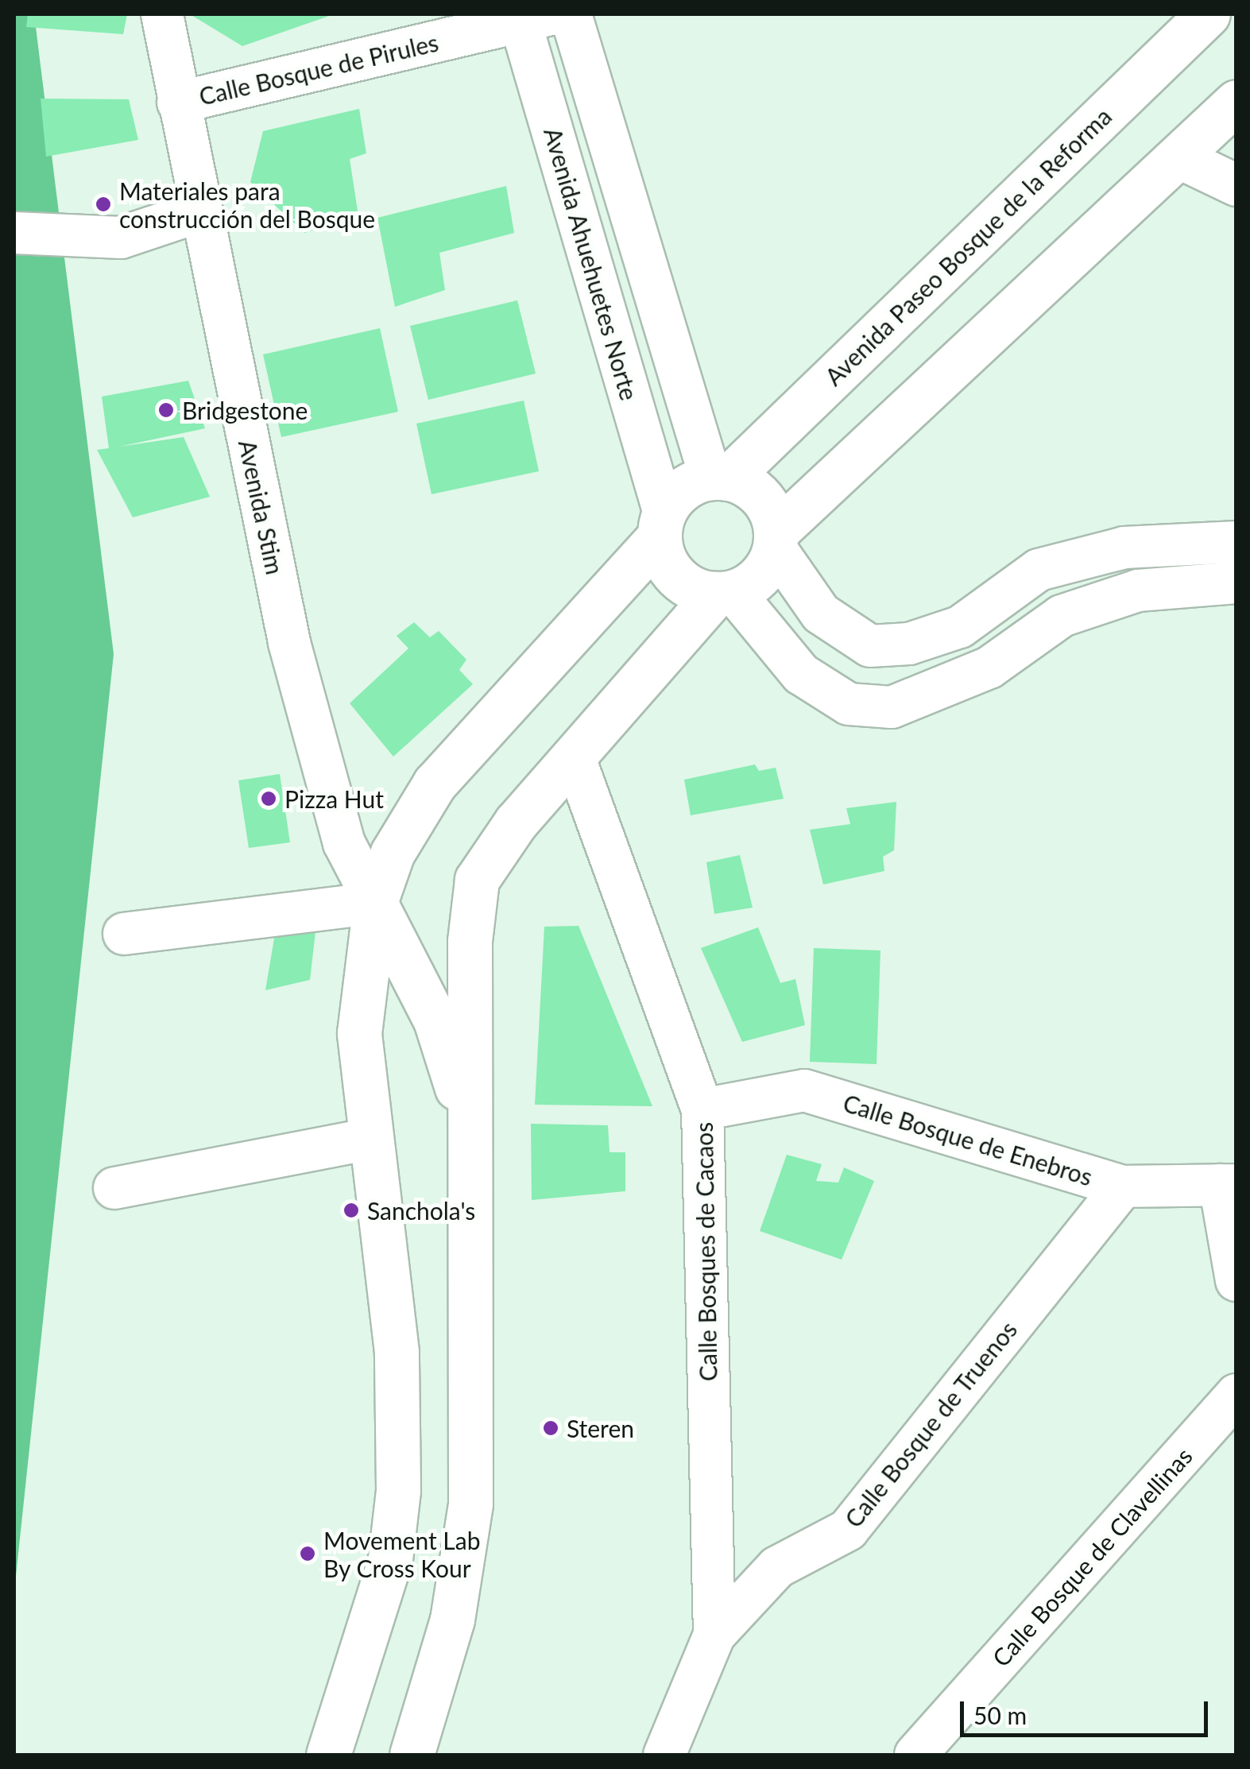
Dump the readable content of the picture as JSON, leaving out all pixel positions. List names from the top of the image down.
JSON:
{
  "streets": {
    "main road": ["Avenida Paseo Bosque de la Reforma"],
    "street": [
      "Calle Bosque de Pirules",
      "Avenida Ahuehuetes Norte",
      "Avenida Stim",
      "Calle Bosque de Enebros",
      "Calle Bosques de Cacaos",
      "Calle Bosque de Truenos",
      "Calle Bosque de Clavellinas"
    ]
  },
  "crossings": [
    ["Calle Bosque de Pirules", "Avenida Ahuehuetes Norte"],
    ["Calle Bosque de Pirules", "Avenida Stim"],
    ["Avenida Paseo Bosque de la Reforma", "Avenida Ahuehuetes Norte"],
    ["Calle Bosque de Enebros", "Calle Bosques de Cacaos"],
    ["Calle Bosque de Enebros", "Calle Bosque de Truenos"],
    ["Calle Bosques de Cacaos", "Calle Bosque de Truenos"]
  ],
  "places": [
    "Materiales para construcción del Bosque",
    "Bridgestone",
    "Pizza Hut",
    "Sanchola's",
    "Steren",
    "Movement Lab By Cross Kour"
  ],
  "scale_bar": "50 m"
}
